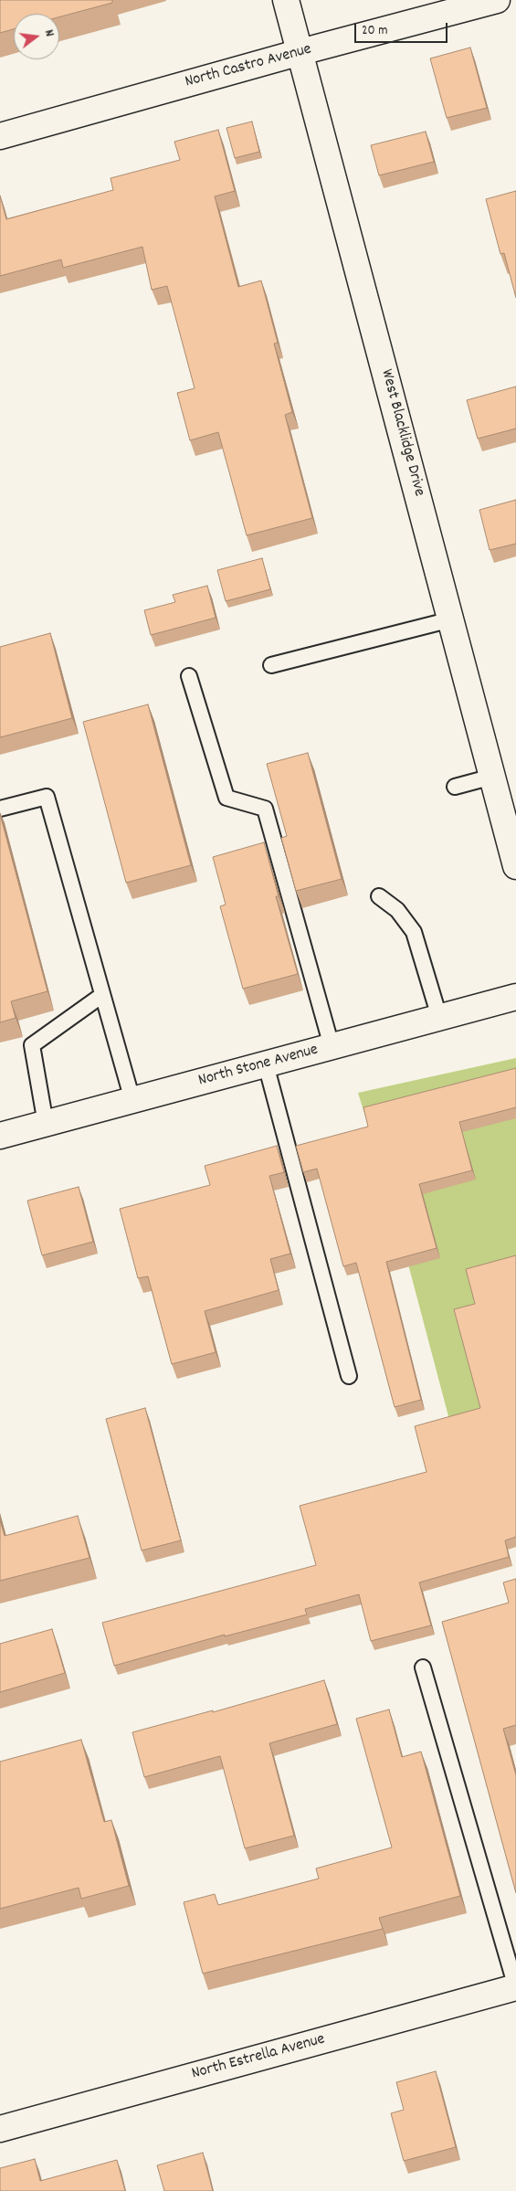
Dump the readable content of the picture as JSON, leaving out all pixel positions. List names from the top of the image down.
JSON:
{
  "streets": {
    "street": [
      "North Castro Avenue",
      "West Blacklidge Drive",
      "North Stone Avenue",
      "North Estrella Avenue"
    ]
  },
  "crossings": [
    ["North Castro Avenue", "West Blacklidge Drive"]
  ],
  "scale_bar": "20 m",
  "north": "right"
}
